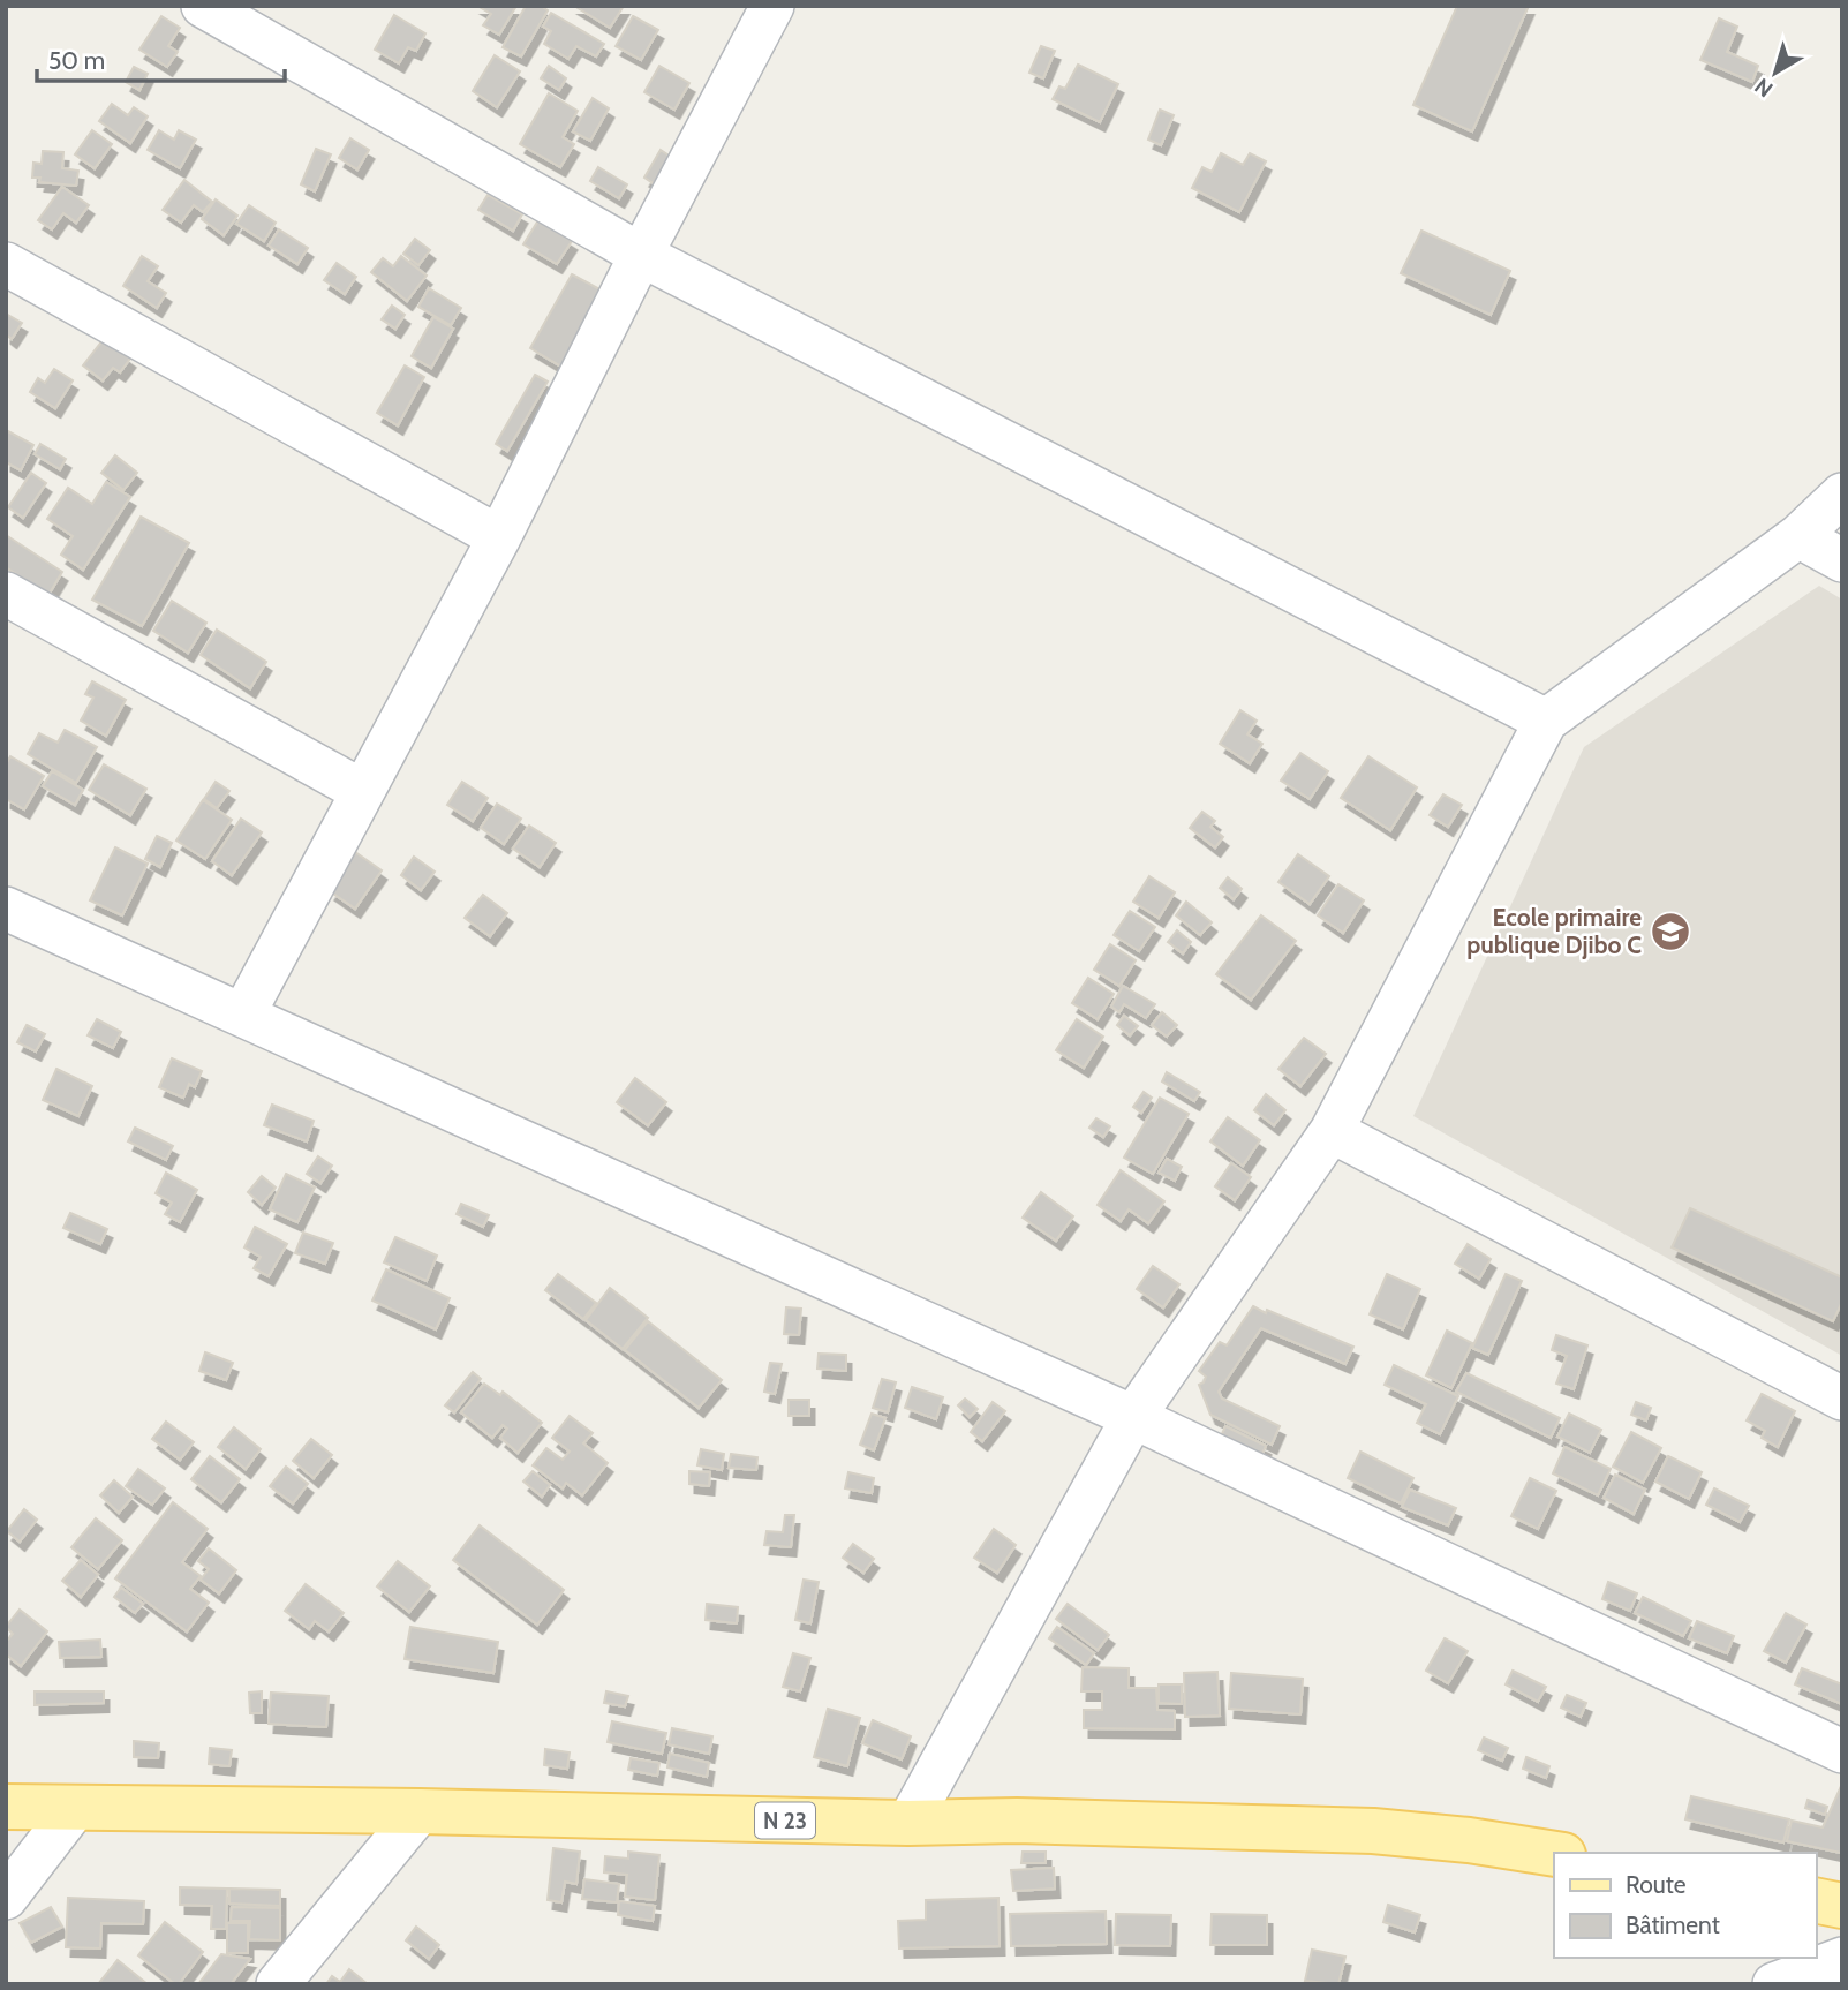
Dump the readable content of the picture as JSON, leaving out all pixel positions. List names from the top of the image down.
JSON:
{
  "streets": {
    "main road": ["N 23"]
  },
  "places": {
    "school or university": ["Ecole primaire publique Djibo C"]
  },
  "legend": ["Route", "Bâtiment"],
  "scale_bar": "50 m",
  "north": "bottom left"
}
